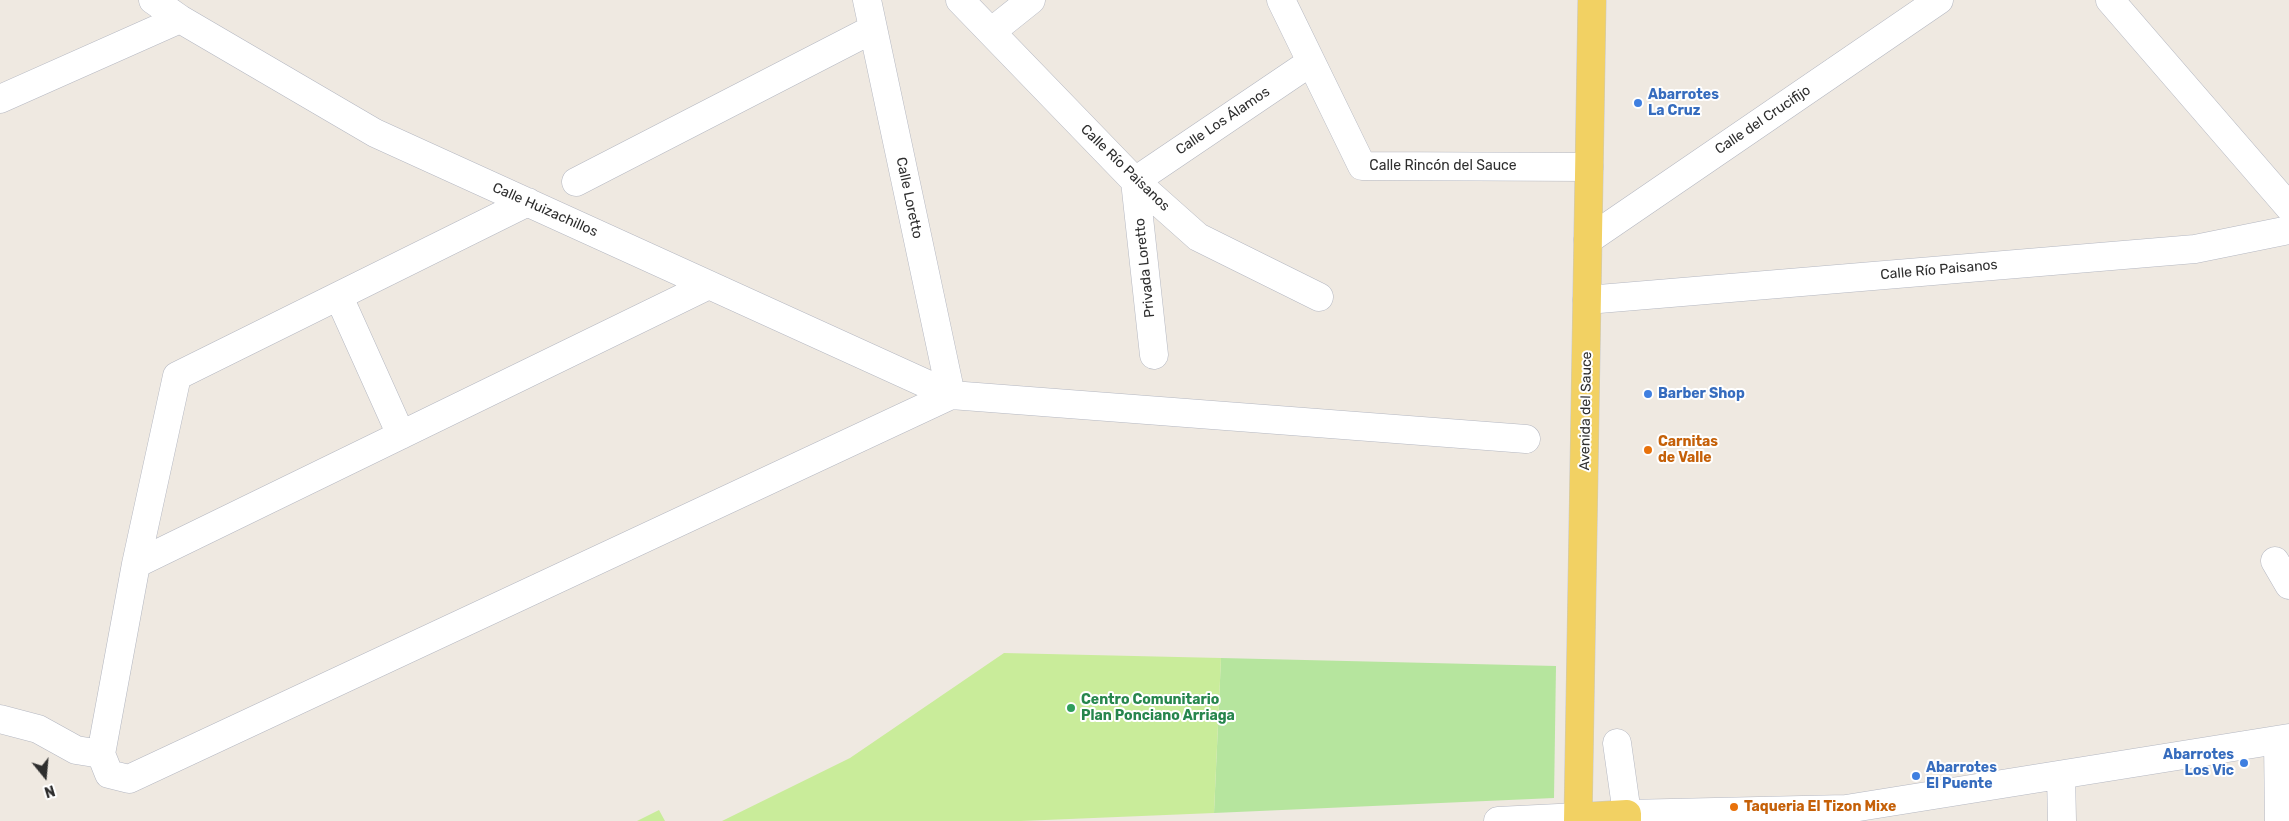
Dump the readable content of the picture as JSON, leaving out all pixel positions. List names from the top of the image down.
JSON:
{
  "streets": {
    "main road": ["Avenida del Sauce"],
    "street": [
      "Calle del Crucifijo",
      "Calle Los Álamos",
      "Calle Rincón del Sauce",
      "Calle Río Paisanos",
      "Calle Loretto",
      "Calle Huizachillos",
      "Privada Loretto"
    ]
  },
  "crossings": [
    ["Calle del Crucifijo", "Avenida del Sauce"],
    ["Calle Los Álamos", "Calle Rincón del Sauce"],
    ["Calle Los Álamos", "Calle Río Paisanos"],
    ["Calle Los Álamos", "Privada Loretto"],
    ["Calle Rincón del Sauce", "Avenida del Sauce"],
    ["Calle Río Paisanos", "Privada Loretto"],
    ["Calle Río Paisanos", "Avenida del Sauce"],
    ["Calle Loretto", "Calle Huizachillos"]
  ],
  "places": [
    "Abarrotes La Cruz",
    "Barber Shop",
    "Carnitas de Valle",
    "Centro Comunitario Plan Ponciano Arriaga",
    "Abarrotes Los Vic",
    "Abarrotes El Puente",
    "Taqueria El Tizon Mixe"
  ],
  "north": "bottom"
}
